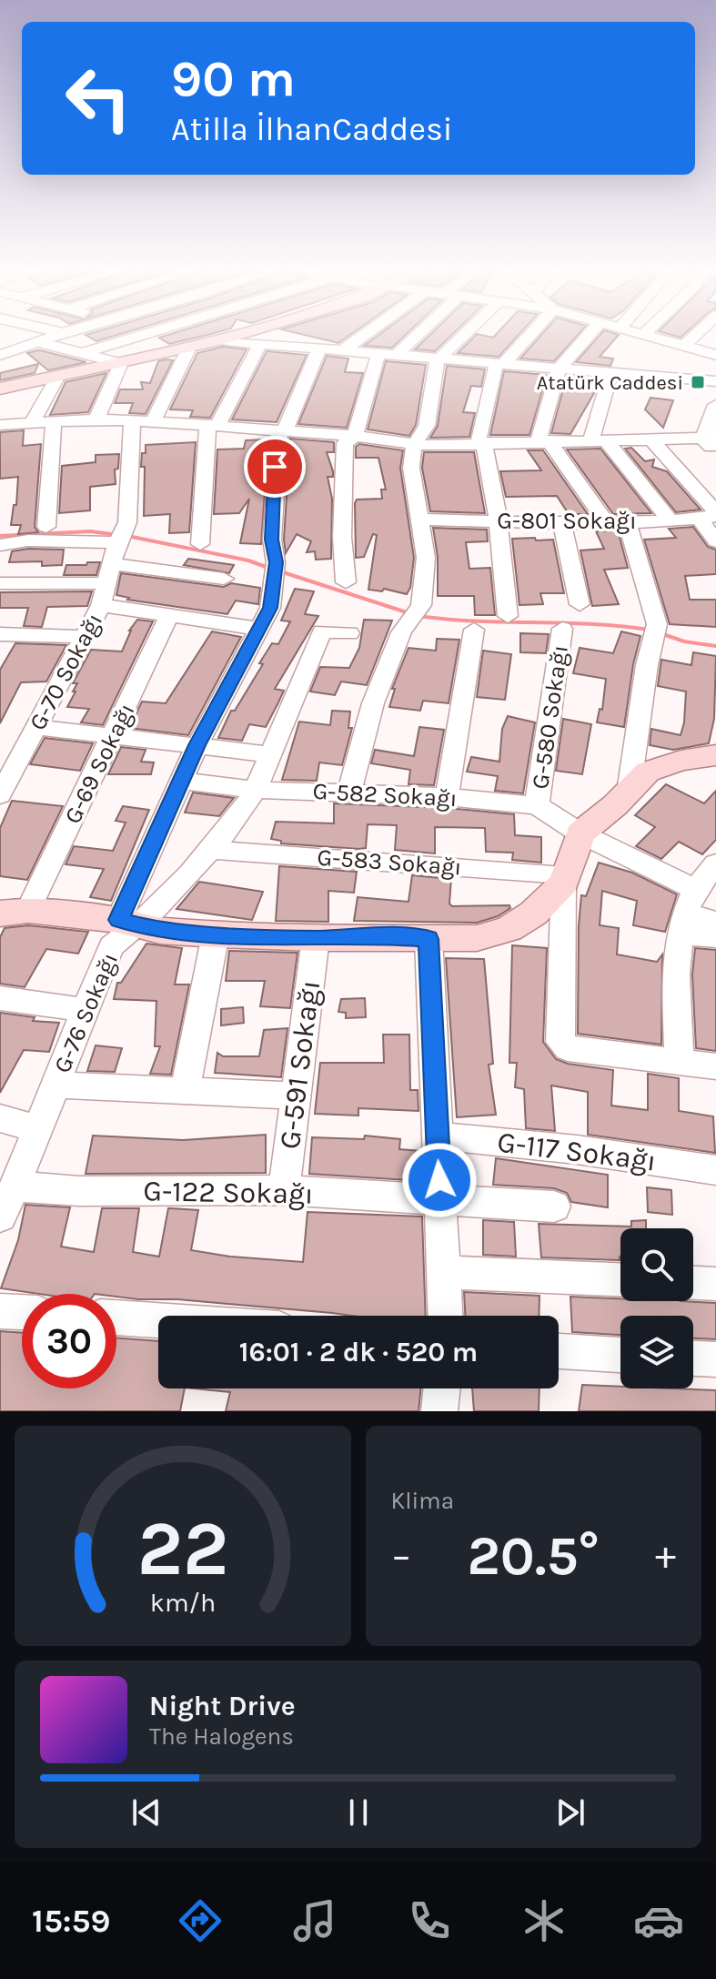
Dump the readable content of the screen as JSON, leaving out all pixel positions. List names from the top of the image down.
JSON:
{
  "streets": {
    "street": [
      "G-801 Sokağı",
      "G-70 Sokağı",
      "G-580 Sokağı",
      "G-69 Sokağı",
      "G-582 Sokağı",
      "G-583 Sokağı",
      "G-76 Sokağı",
      "G-591 Sokağı",
      "G-117 Sokağı",
      "G-122 Sokağı"
    ]
  },
  "crossings": [
    ["G-580 Sokağı", "G-582 Sokağı"],
    ["G-582 Sokağı", "G-76 Sokağı"],
    ["G-583 Sokağı", "G-76 Sokağı"],
    ["G-76 Sokağı", "G-122 Sokağı"],
    ["G-591 Sokağı", "G-122 Sokağı"]
  ],
  "places": {
    "transit": ["Atatürk Caddesi"]
  },
  "page": {
    "turn": ["90 m", "Atilla İlhanCaddesi"],
    "limit": "30",
    "trip": "16:01 · 2 dk · 520 m",
    "tile": "Klima",
    "heat": ["−", "20.5°", "+"],
    "song": ["Night Drive", "The Halogens"],
    "tabs": "15:59",
    "gauge": ["22", "km/h"]
  }
}
